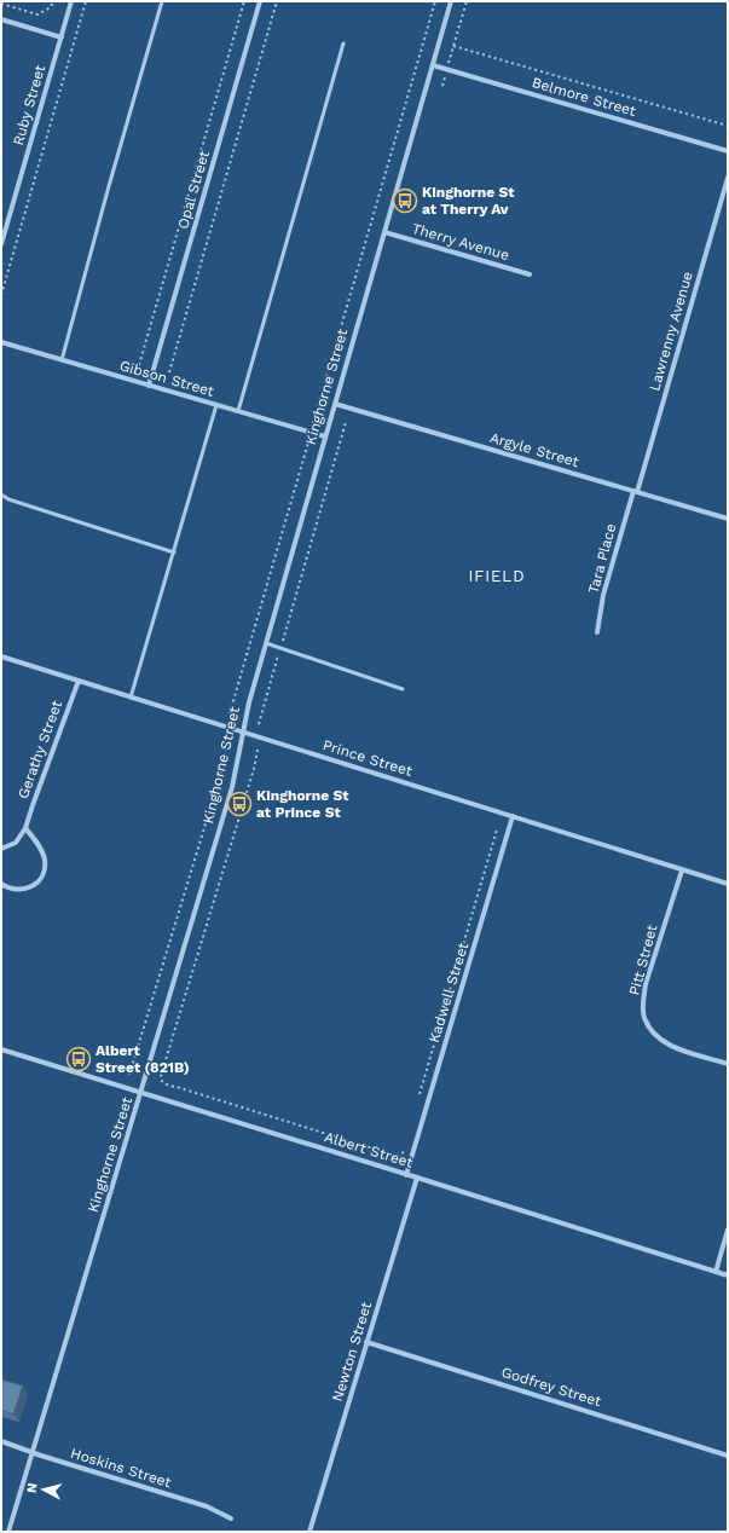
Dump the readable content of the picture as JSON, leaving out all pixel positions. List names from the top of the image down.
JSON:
{
  "streets": {
    "street": [
      "Belmore Street",
      "Ruby Street",
      "Opal Street",
      "Therry Avenue",
      "Lawrenny Avenue",
      "Gibson Street",
      "Kinghorne Street",
      "Argyle Street",
      "Tara Place",
      "Gerathy Street",
      "Prince Street",
      "Pitt Street",
      "Kadwell Street",
      "Albert Street",
      "Newton Street",
      "Godfrey Street",
      "Hoskins Street"
    ]
  },
  "crossings": [
    ["Belmore Street", "Kinghorne Street"],
    ["Opal Street", "Gibson Street"],
    ["Therry Avenue", "Kinghorne Street"],
    ["Lawrenny Avenue", "Argyle Street"],
    ["Lawrenny Avenue", "Tara Place"],
    ["Gibson Street", "Kinghorne Street"],
    ["Kinghorne Street", "Argyle Street"],
    ["Kinghorne Street", "Prince Street"],
    ["Kinghorne Street", "Albert Street"],
    ["Kinghorne Street", "Hoskins Street"],
    ["Argyle Street", "Tara Place"],
    ["Gerathy Street", "Prince Street"],
    ["Prince Street", "Pitt Street"],
    ["Prince Street", "Kadwell Street"],
    ["Kadwell Street", "Albert Street"],
    ["Albert Street", "Newton Street"],
    ["Newton Street", "Godfrey Street"]
  ],
  "districts": ["IFIELD"],
  "places": {
    "bus stop": ["Kinghorne St at Therry Av", "Kinghorne St at Prince St", "Albert Street (821B)"]
  },
  "north": "left"
}
